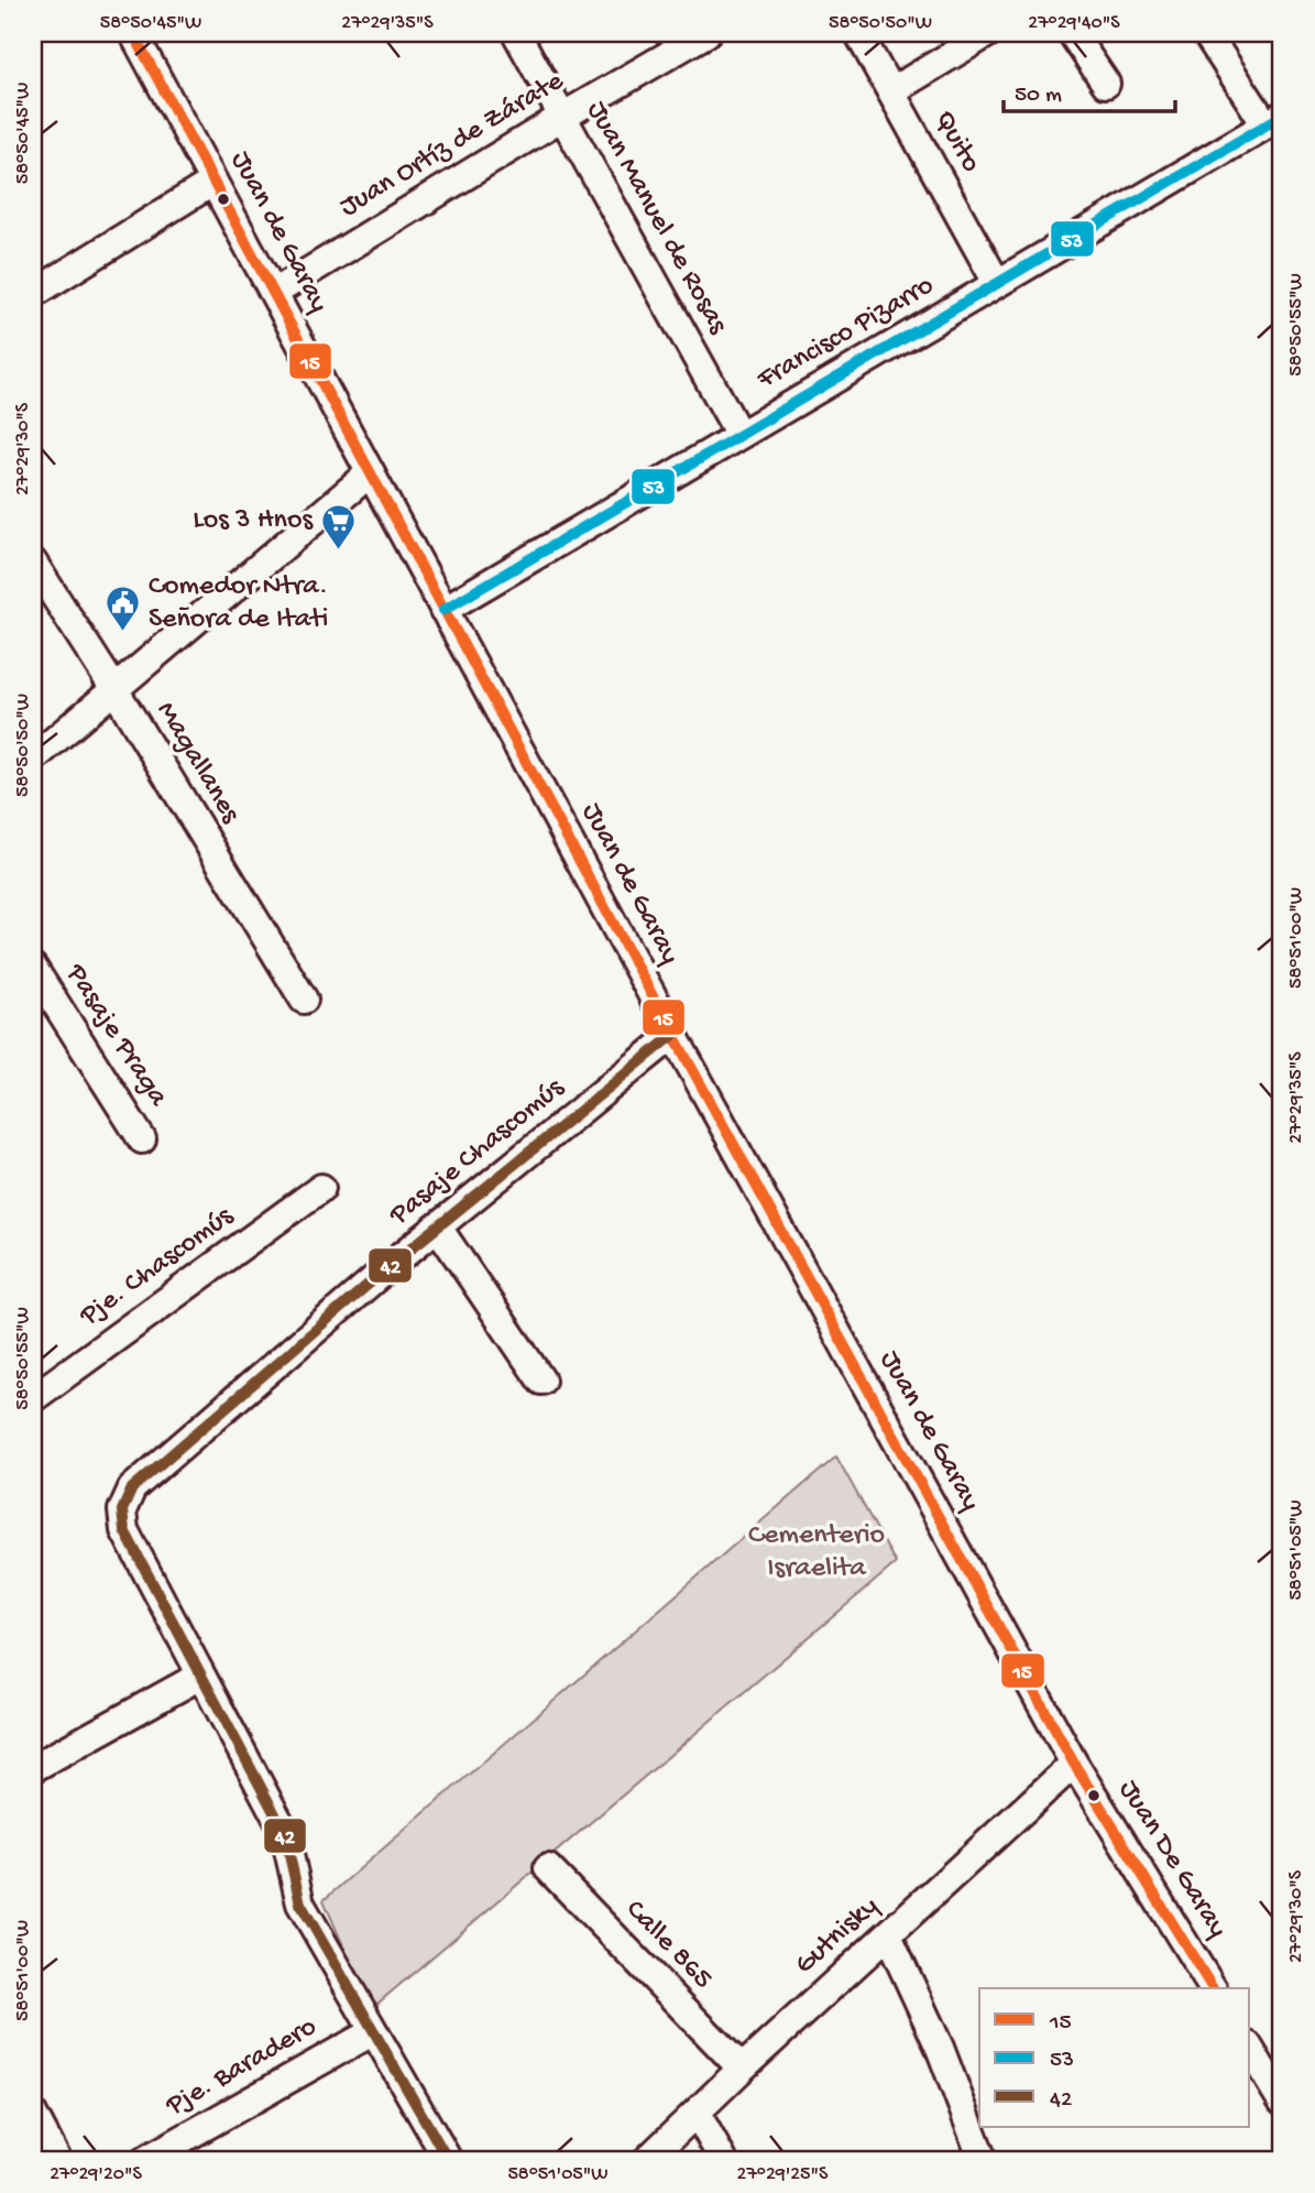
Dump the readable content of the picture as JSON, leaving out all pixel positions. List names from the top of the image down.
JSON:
{
  "streets": {
    "street": [
      "Quito",
      "Juan Ortíz de Zárate",
      "Juan Manuel de Rosas",
      "Juan de Garay",
      "Francisco Pizarro",
      "Magallanes",
      "Pasaje Praga",
      "Pasaje Chascomús",
      "Pje. Chascomús",
      "Juan De Garay",
      "Gutnisky",
      "Calle 865",
      "Pje. Baradero"
    ]
  },
  "crossings": [
    ["Quito", "Francisco Pizarro"],
    ["Juan Ortíz de Zárate", "Juan Manuel de Rosas"],
    ["Juan Ortíz de Zárate", "Juan de Garay"],
    ["Juan Manuel de Rosas", "Francisco Pizarro"],
    ["Juan de Garay", "Francisco Pizarro"],
    ["Juan de Garay", "Pasaje Chascomús"],
    ["Juan de Garay", "Juan De Garay"],
    ["Juan de Garay", "Gutnisky"],
    ["Juan De Garay", "Gutnisky"],
    ["Gutnisky", "Calle 865"]
  ],
  "parks": ["Cementerio Israelita"],
  "places": {
    "supermarket": ["Los 3 Hnos"],
    "public building": ["Comedor Ntra. Señora de Itati"]
  },
  "lines": ["transit line 15", "transit line 53", "transit line 42"],
  "legend": ["15", "53", "42"],
  "scale_bar": "50 m",
  "coordinates": [
    "58°50'45\"W",
    "27°29'35\"S",
    "58°50'50\"W",
    "27°29'40\"S",
    "58°50'55\"W",
    "27°29'30\"S",
    "58°51'00\"W",
    "58°51'05\"W",
    "27°29'20\"S",
    "27°29'25\"S"
  ]
}
